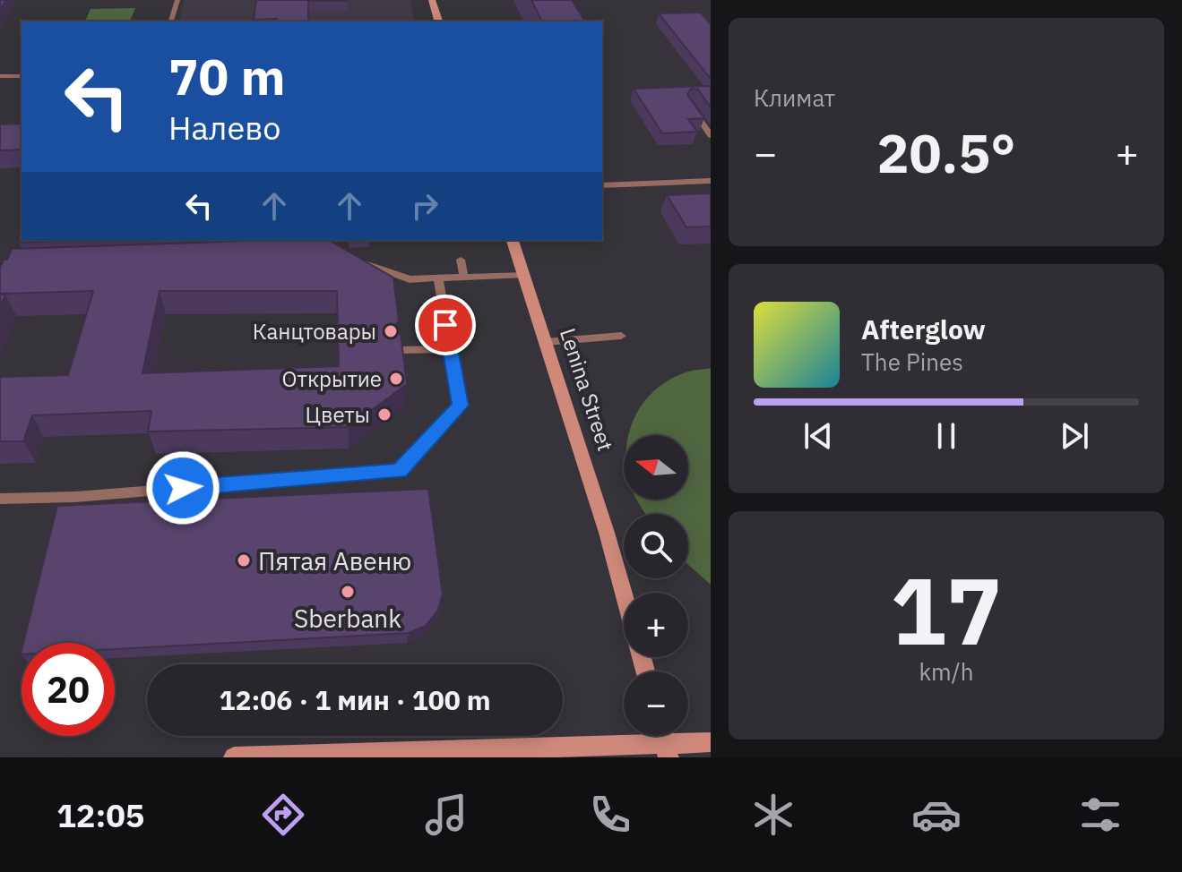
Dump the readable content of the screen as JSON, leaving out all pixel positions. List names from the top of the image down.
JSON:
{
  "streets": {
    "street": ["Lenina Street"]
  },
  "places": [
    "Канцтовары",
    "Открытие",
    "Цветы",
    "Пятая Авеню",
    "Sberbank"
  ],
  "north": "left",
  "page": {
    "tile": [
      "Климат",
      ["17", "km/h"]
    ],
    "turn": ["70 m", "Налево"],
    "heat": ["−", "20.5°", "+"],
    "song": ["Afterglow", "The Pines"],
    "map_buttons": ["+", "−"],
    "limit": "20",
    "trip": "12:06 · 1 мин · 100 m",
    "tabs": "12:05"
  }
}
